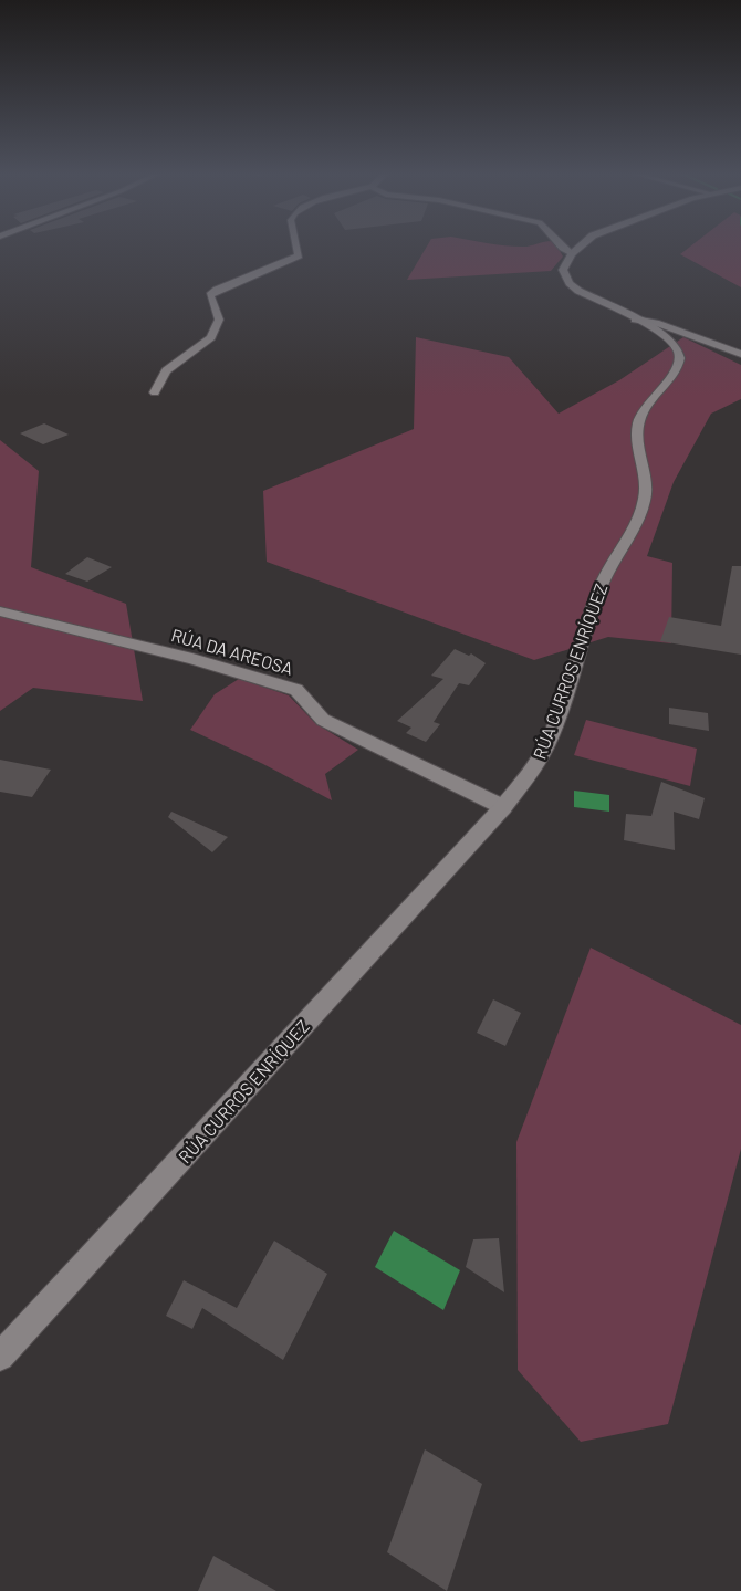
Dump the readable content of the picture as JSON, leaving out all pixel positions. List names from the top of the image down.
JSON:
{
  "streets": {
    "street": ["RÚA DA AREOSA", "RÚA CURROS ENRÍQUEZ"]
  },
  "crossings": [
    ["RÚA DA AREOSA", "RÚA CURROS ENRÍQUEZ"]
  ]
}
